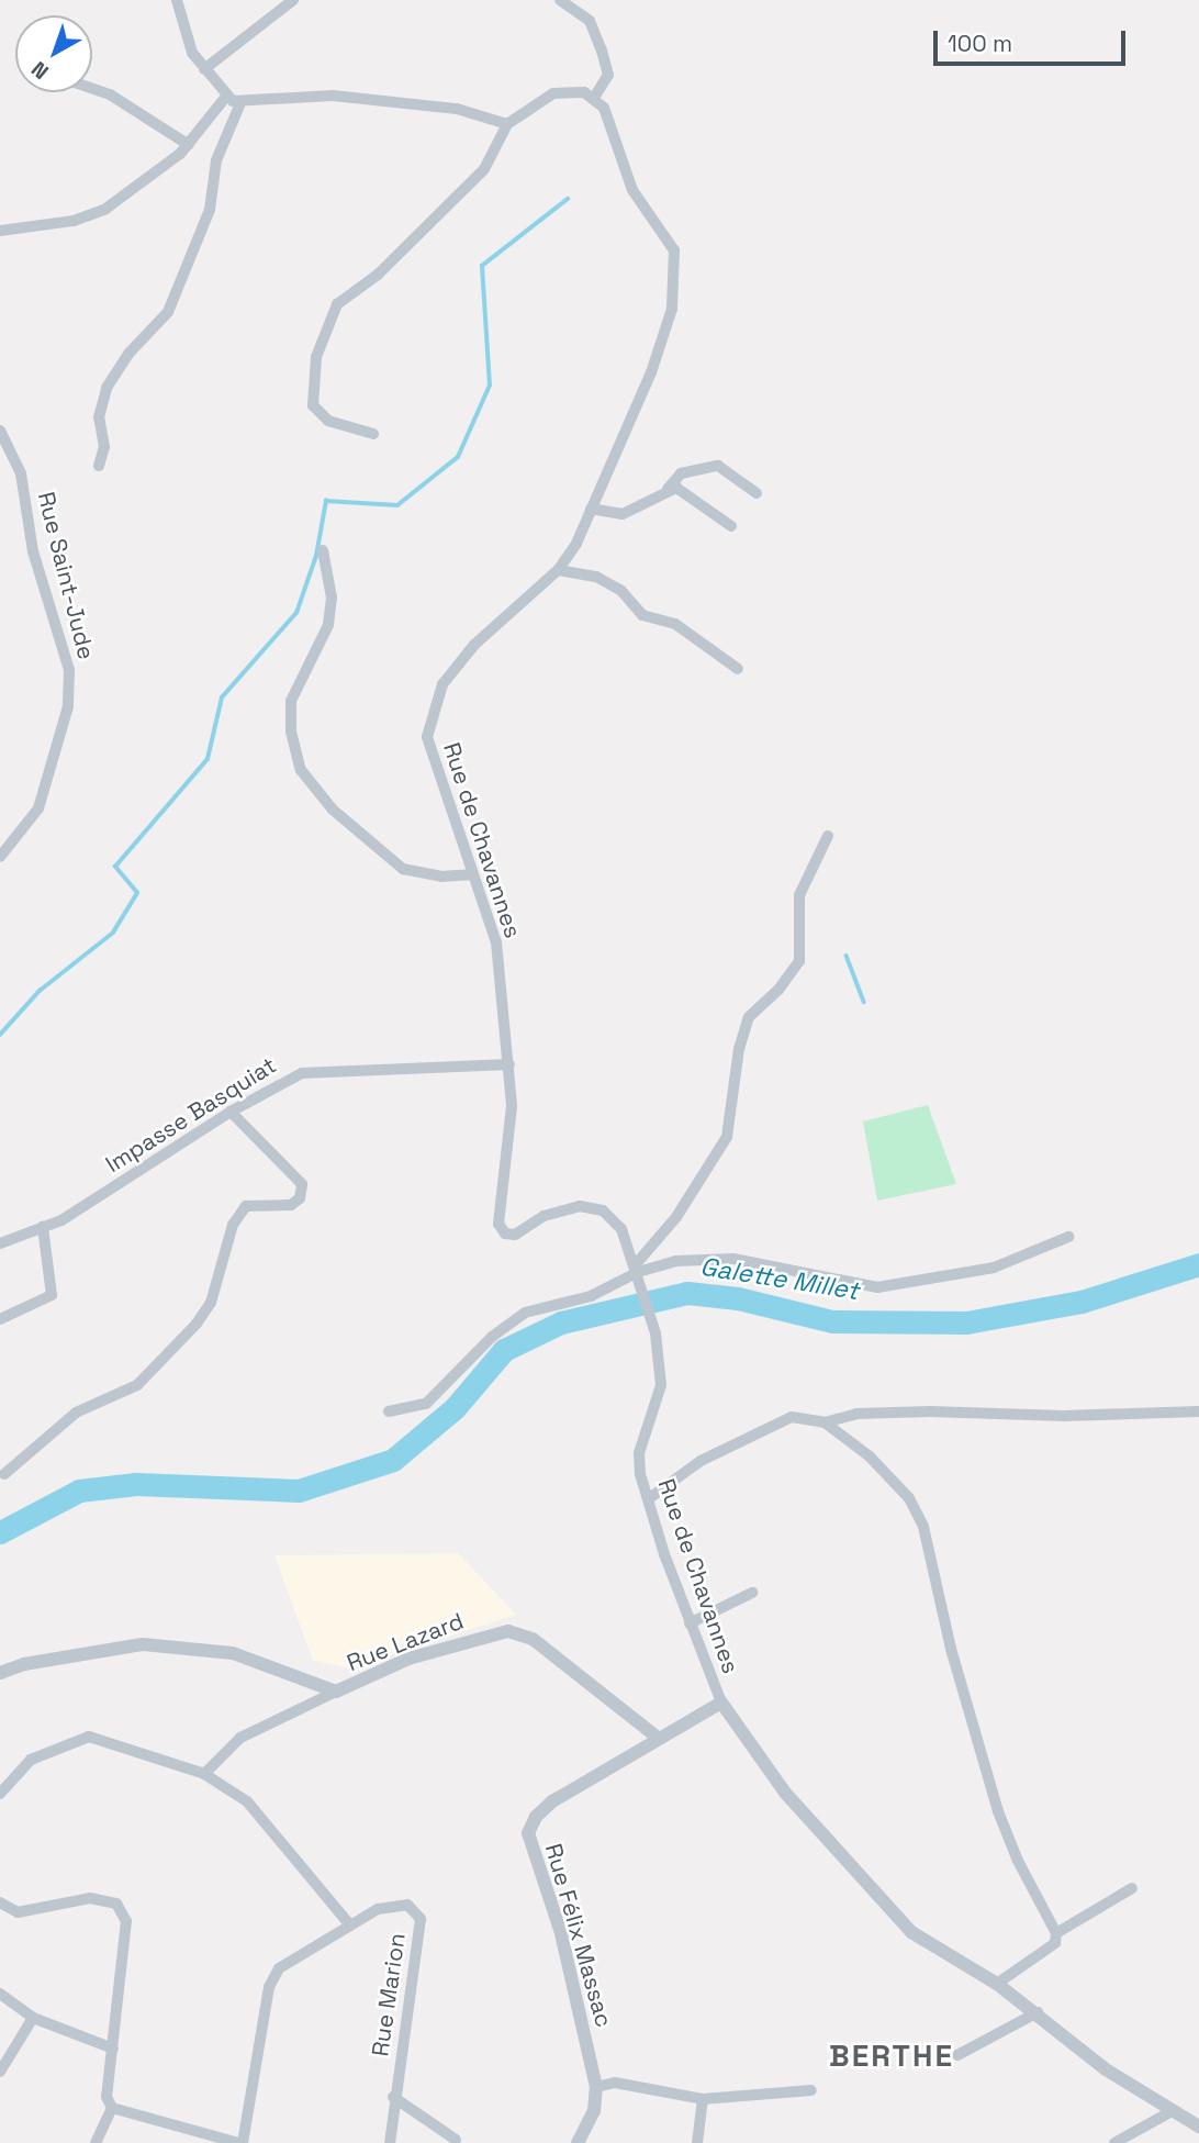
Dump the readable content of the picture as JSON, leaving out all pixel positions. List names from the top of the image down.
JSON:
{
  "streets": {
    "street": [
      "Rue Saint-Jude",
      "Rue de Chavannes",
      "Impasse Basquiat",
      "Rue Lazard",
      "Rue Félix Massac",
      "Rue Marion"
    ]
  },
  "crossings": [
    ["Rue de Chavannes", "Impasse Basquiat"],
    ["Rue de Chavannes", "Rue Félix Massac"],
    ["Rue Lazard", "Rue Félix Massac"]
  ],
  "districts": ["BERTHE"],
  "water": ["Galette Millet"],
  "scale_bar": "100 m",
  "north": "bottom left"
}
